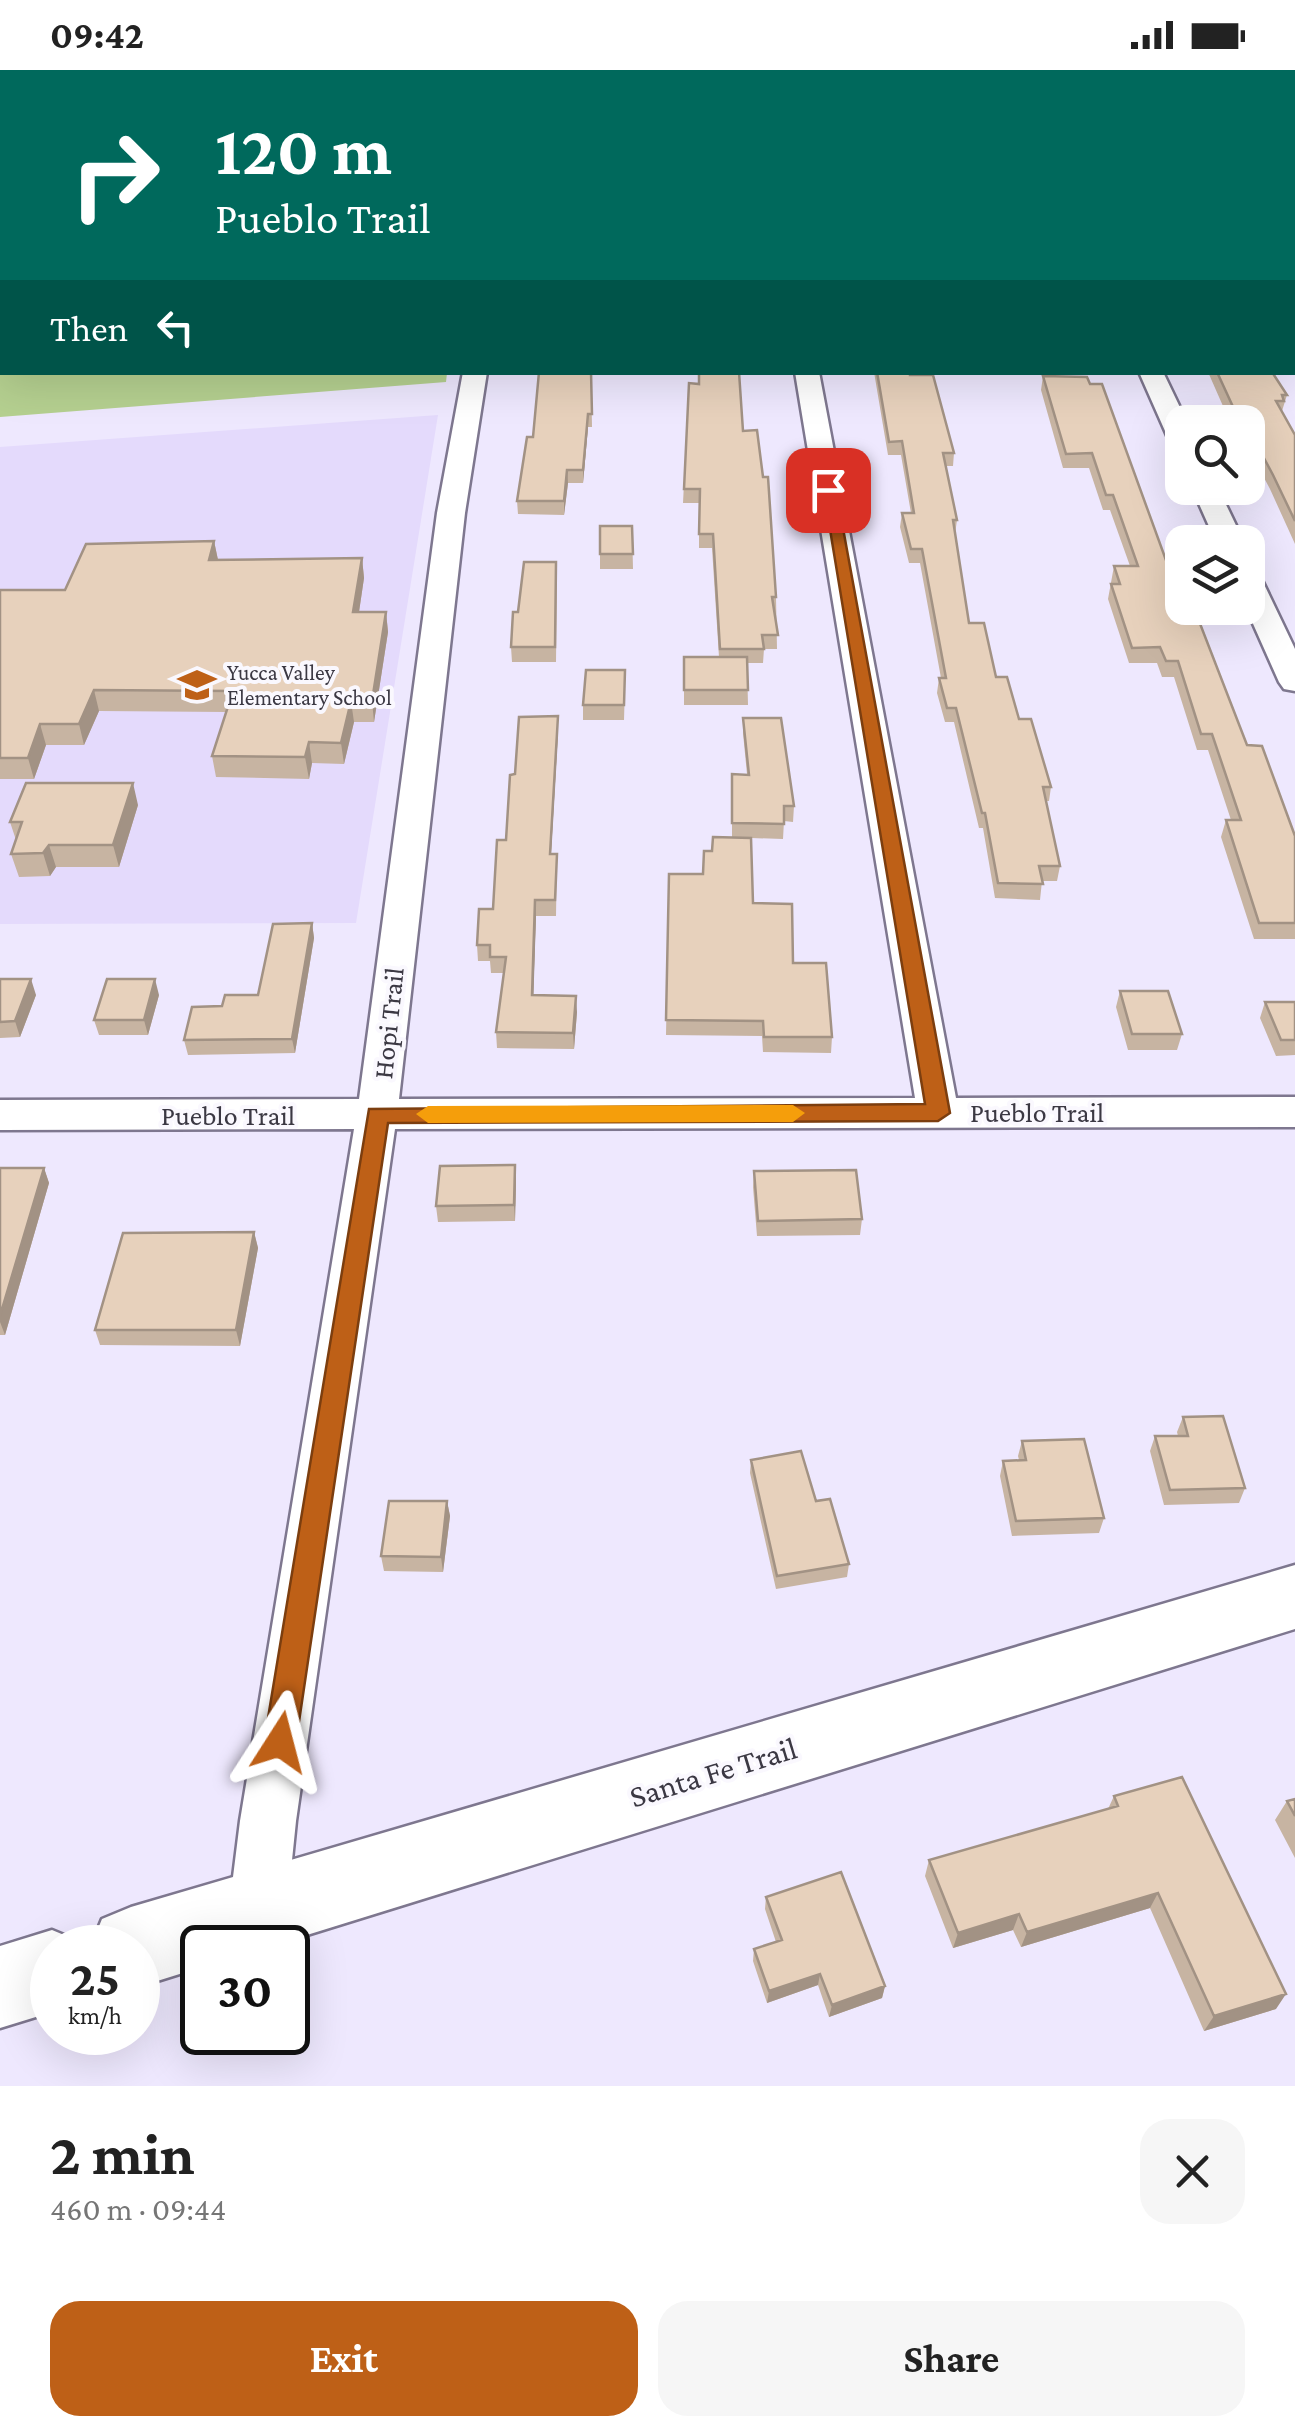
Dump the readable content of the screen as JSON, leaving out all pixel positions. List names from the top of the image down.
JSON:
{
  "streets": {
    "street": ["Hopi Trail", "Pueblo Trail", "Santa Fe Trail"]
  },
  "crossings": [
    ["Hopi Trail", "Pueblo Trail"],
    ["Hopi Trail", "Santa Fe Trail"]
  ],
  "places": {
    "school or university": ["Yucca Valley Elementary School"]
  },
  "page": {
    "status": "09:42",
    "turn": ["120 m", "Pueblo Trail"],
    "then": "Then",
    "speed": "25 km/h",
    "limit": "30",
    "heading": ["2 min", "460 m · 09:44"],
    "buttons": ["Exit", "Share"]
  }
}
